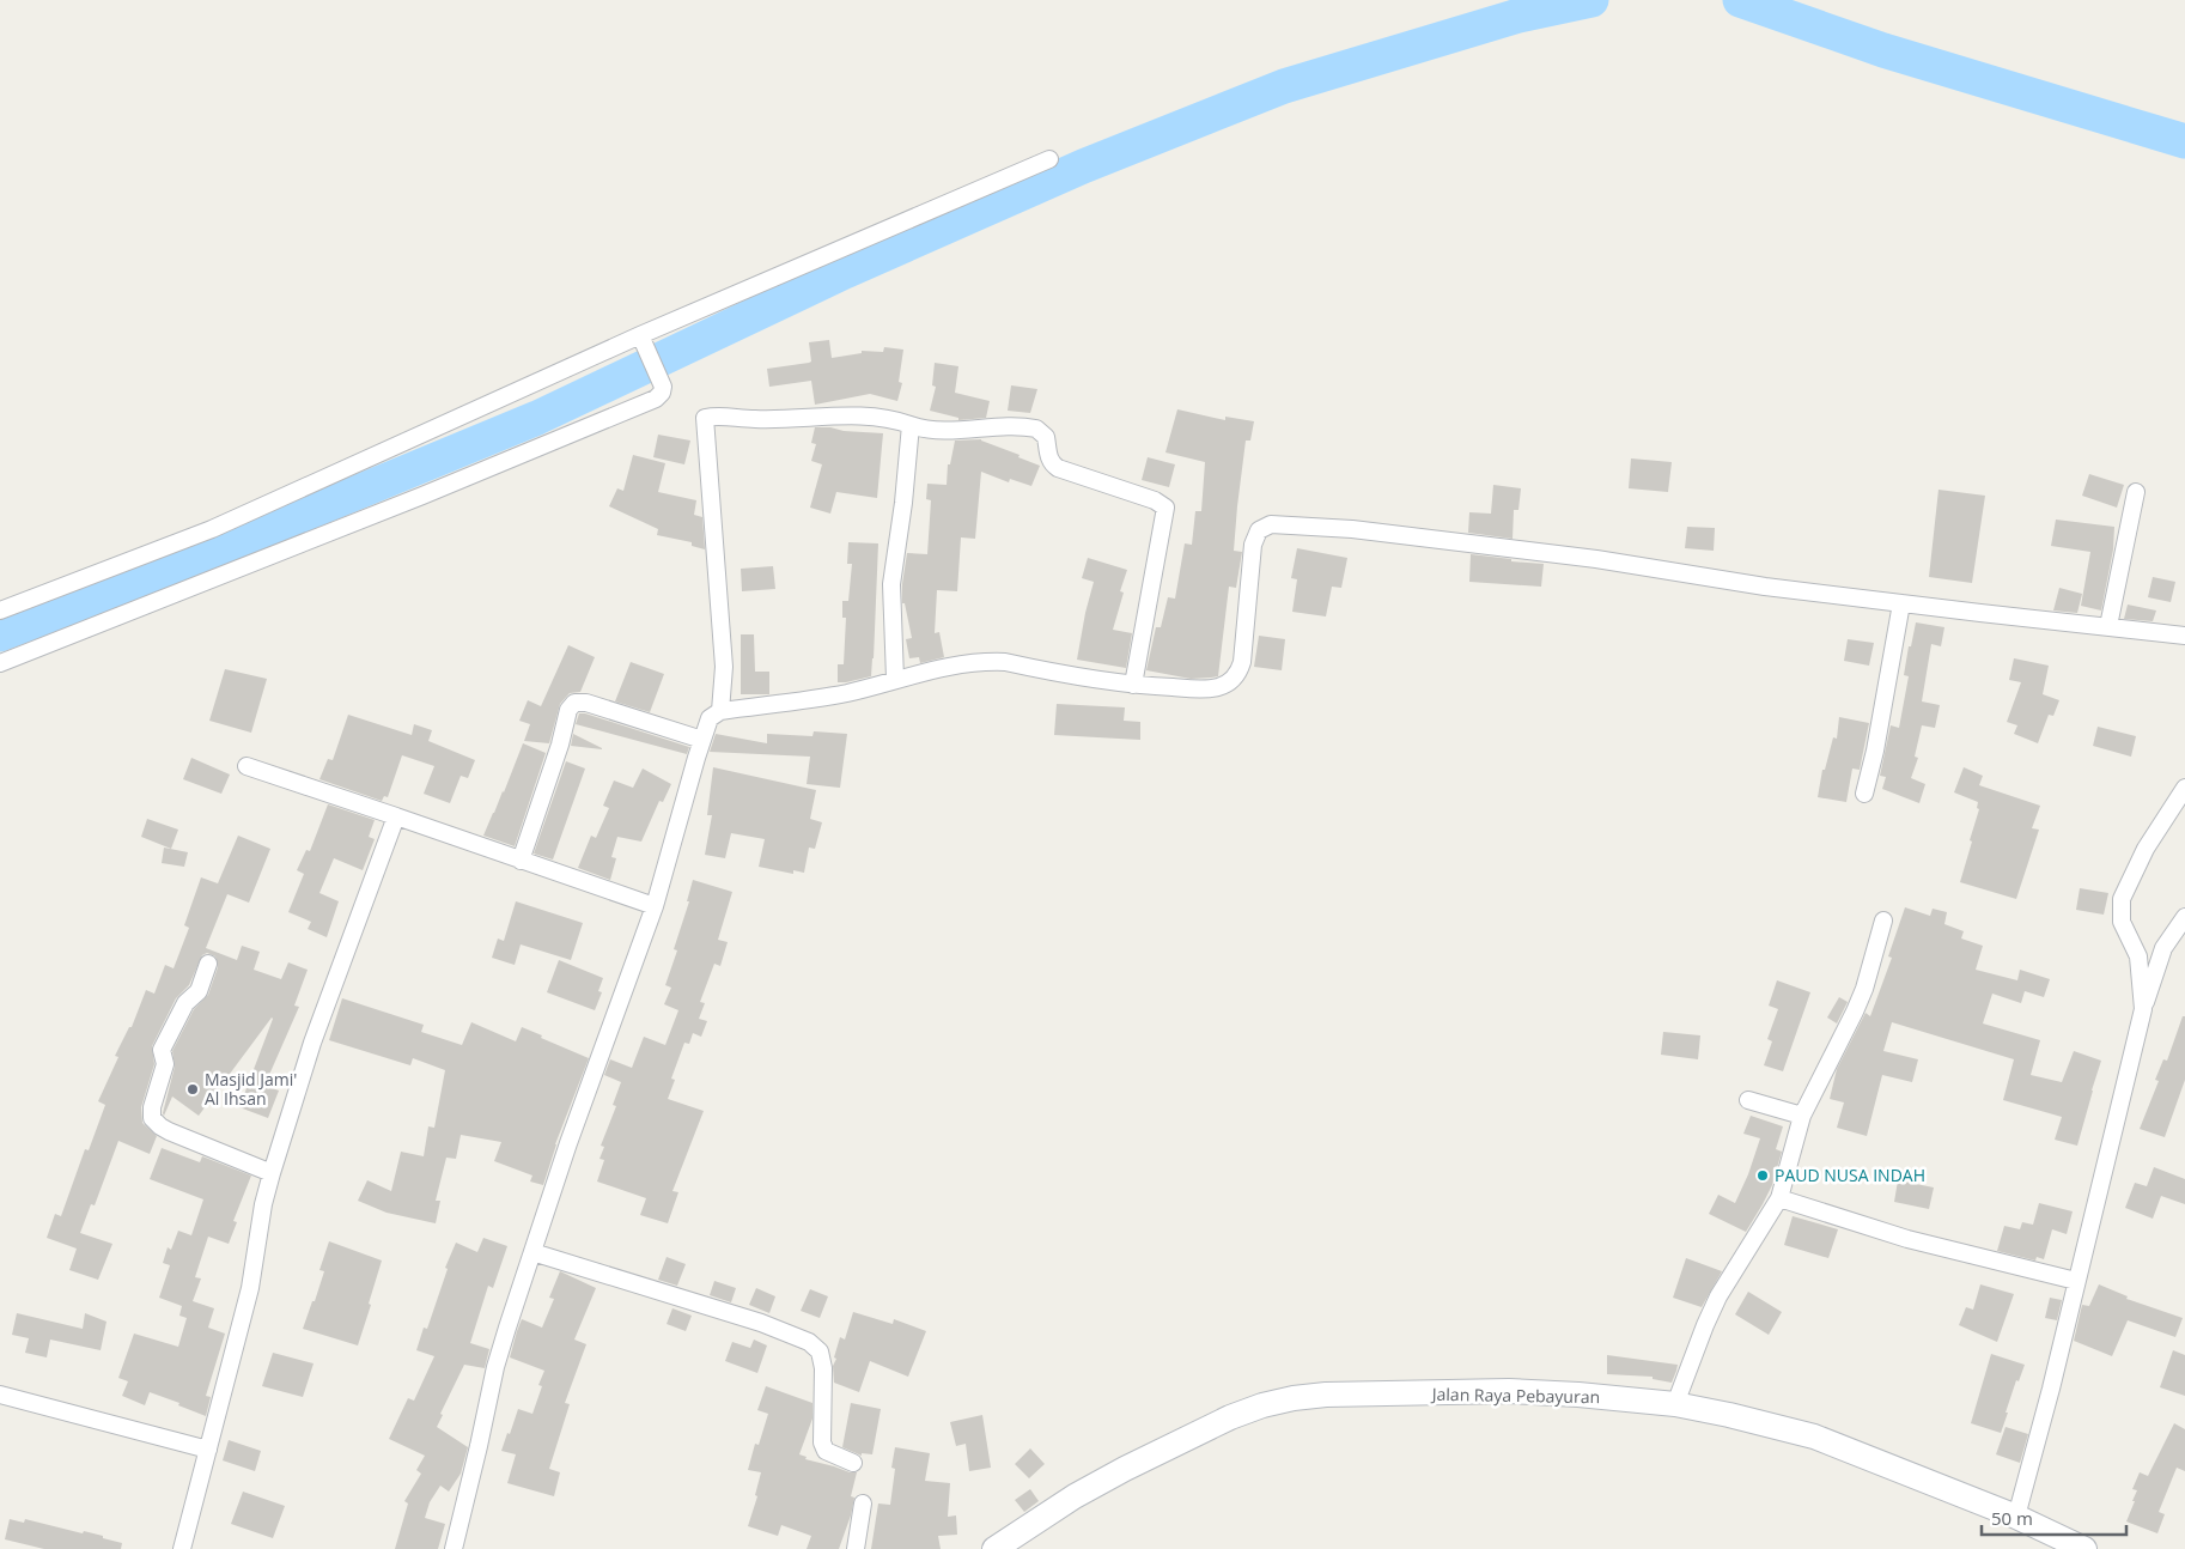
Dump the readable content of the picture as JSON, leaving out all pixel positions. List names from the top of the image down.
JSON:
{
  "streets": {
    "main road": ["Jalan Raya Pebayuran"]
  },
  "places": ["Masjid Jami' Al Ihsan", "PAUD NUSA INDAH"],
  "scale_bar": "50 m"
}
